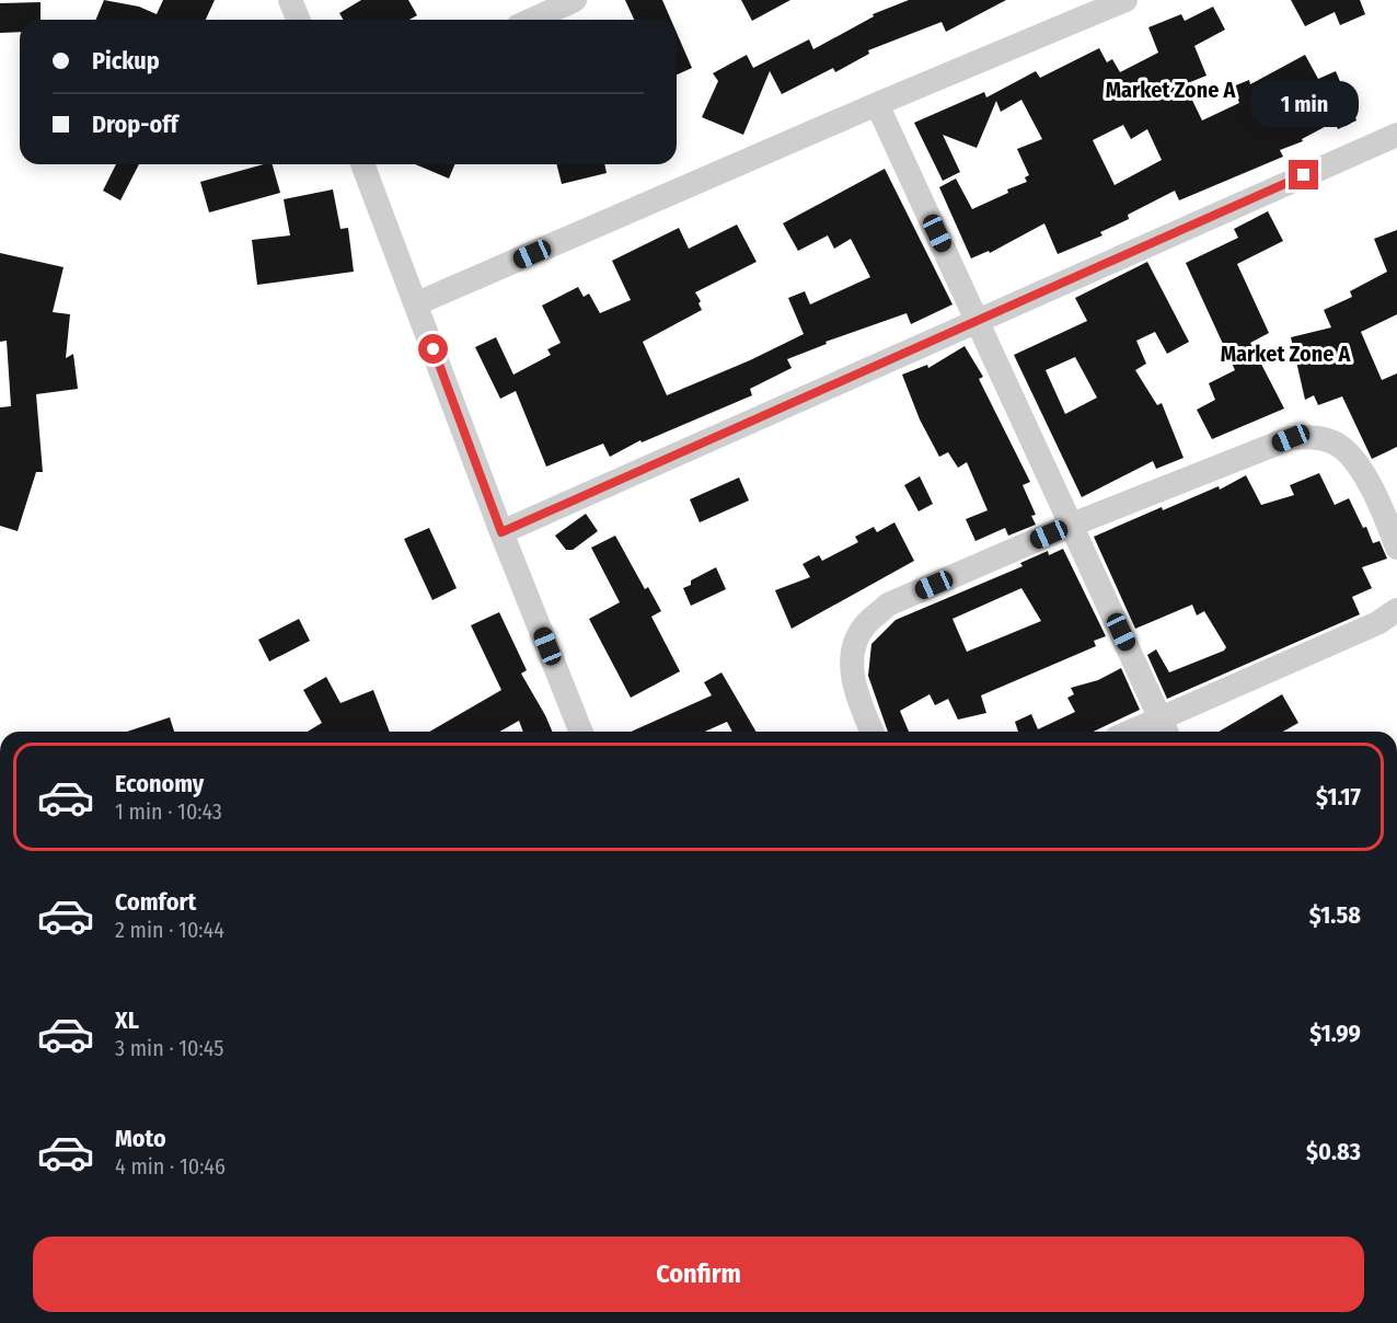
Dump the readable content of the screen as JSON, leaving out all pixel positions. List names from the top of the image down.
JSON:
{
  "districts": ["Market Zone A", "Market Zone A"],
  "page": {
    "banner": ["Pickup", "Drop-off"],
    "bubble": "1 min",
    "list": [
      {
        "name": "Economy",
        "note": "1 min · 10:43",
        "value": "$1.17"
      },
      {
        "name": "Comfort",
        "note": "2 min · 10:44",
        "value": "$1.58"
      },
      {
        "name": "XL",
        "note": "3 min · 10:45",
        "value": "$1.99"
      },
      {
        "name": "Moto",
        "note": "4 min · 10:46",
        "value": "$0.83"
      }
    ],
    "buttons": "Confirm"
  }
}
